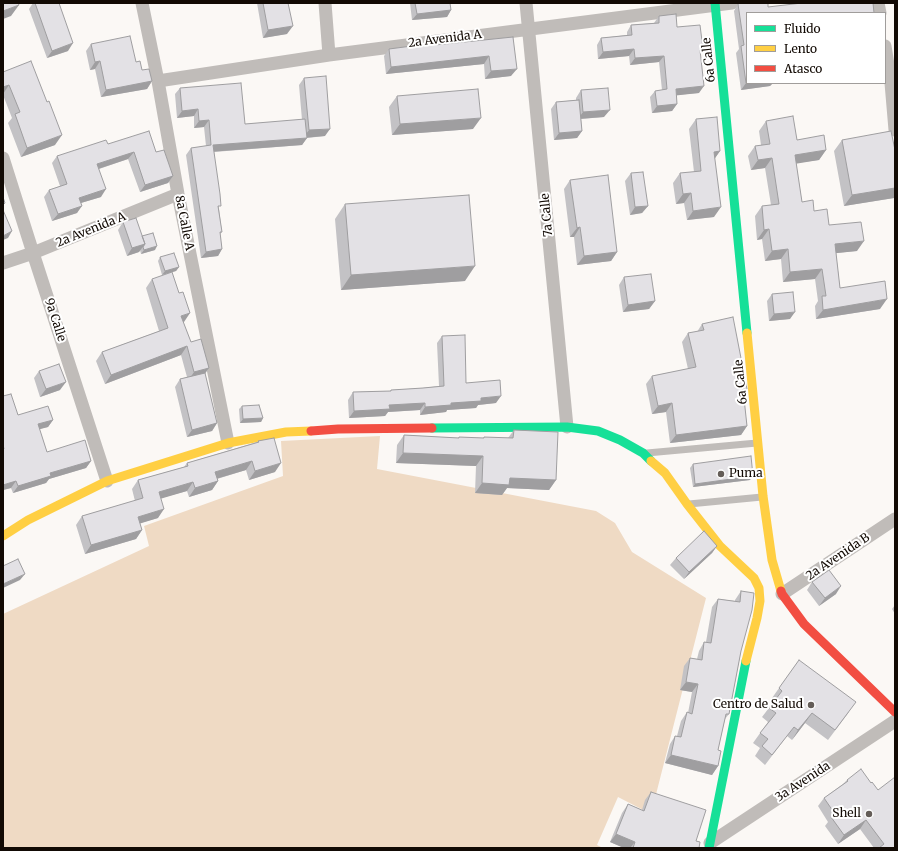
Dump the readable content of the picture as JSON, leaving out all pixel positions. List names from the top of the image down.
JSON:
{
  "streets": {
    "street": [
      "2a Avenida A",
      "6a Calle",
      "7a Calle",
      "8a Calle A",
      "9a Calle",
      "2a Avenida B",
      "3a Avenida"
    ]
  },
  "crossings": [
    ["2a Avenida A", "6a Calle"],
    ["2a Avenida A", "7a Calle"],
    ["2a Avenida A", "8a Calle A"],
    ["2a Avenida A", "9a Calle"],
    ["6a Calle", "2a Avenida B"]
  ],
  "places": ["Puma", "Centro de Salud", "Shell"],
  "legend": ["Fluido", "Lento", "Atasco"]
}
